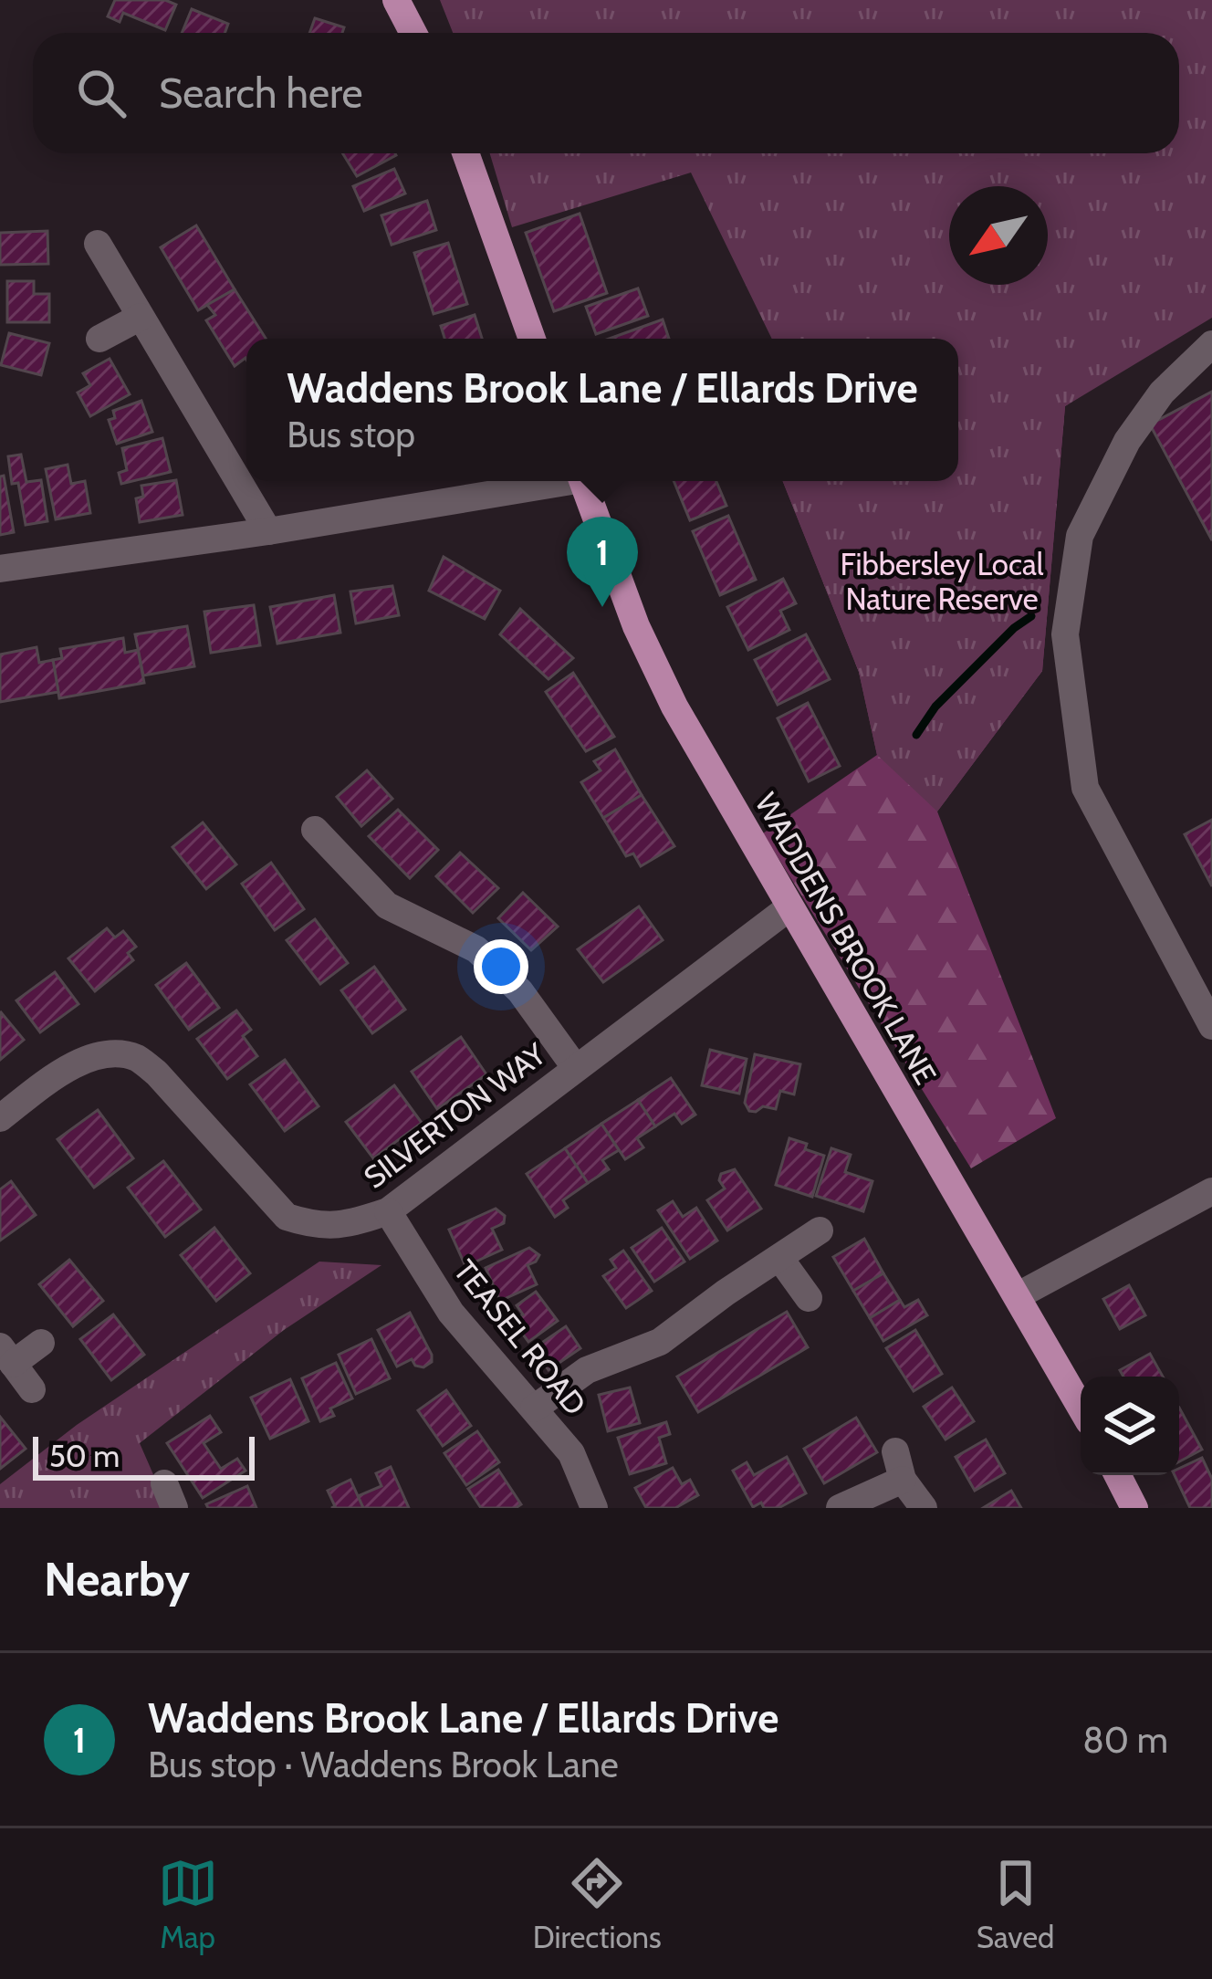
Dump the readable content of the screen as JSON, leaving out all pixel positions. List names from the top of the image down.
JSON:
{
  "streets": {
    "main road": ["WADDENS BROOK LANE"],
    "street": ["SILVERTON WAY", "TEASEL ROAD"]
  },
  "crossings": [
    ["WADDENS BROOK LANE", "SILVERTON WAY"],
    ["SILVERTON WAY", "TEASEL ROAD"]
  ],
  "parks": ["Fibbersley Local Nature Reserve"],
  "scale_bar": "50 m",
  "north": "bottom left",
  "page": {
    "search": "Search here",
    "popup": ["Waddens Brook Lane / Ellards Drive", "Bus stop"],
    "pins": "1",
    "scale": "50 m",
    "heading": "Nearby",
    "list": [
      {
        "mark": "1",
        "name": "Waddens Brook Lane / Ellards Drive",
        "note": "Bus stop · Waddens Brook Lane",
        "value": "80 m"
      }
    ],
    "nav": ["Map", "Directions", "Saved"]
  }
}
